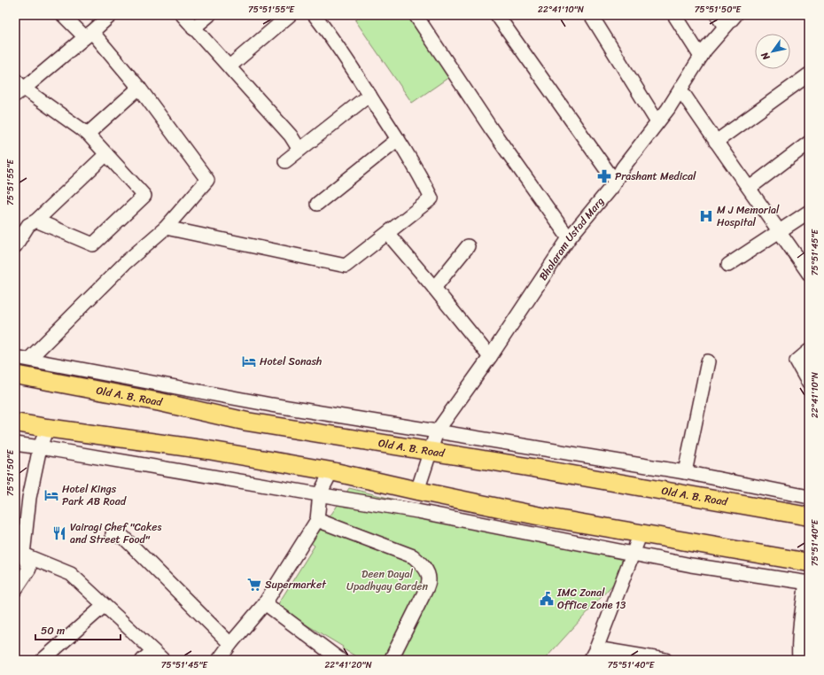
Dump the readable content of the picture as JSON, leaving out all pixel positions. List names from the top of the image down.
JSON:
{
  "streets": {
    "main road": ["Old A. B. Road"],
    "street": ["Bholaram Ustad Marg"]
  },
  "crossings": [
    ["Bholaram Ustad Marg", "Old A. B. Road"]
  ],
  "parks": ["Deen Dayal Upadhyay Garden"],
  "places": {
    "pharmacy": ["Prashant Medical"],
    "hospital": ["M J Memorial Hospital"],
    "hotel": ["Hotel Sonash", "Hotel Kings Park AB Road"],
    "restaurant": ["Vairagi Chef \"Cakes and Street Food\""],
    "supermarket": ["Supermarket"],
    "public building": ["IMC Zonal Office Zone 13"]
  },
  "scale_bar": "50 m",
  "north": "bottom left",
  "coordinates": [
    "75°51'55\"E",
    "22°41'10\"N",
    "75°51'50\"E",
    "75°51'45\"E",
    "75°51'40\"E",
    "22°41'20\"N"
  ]
}
